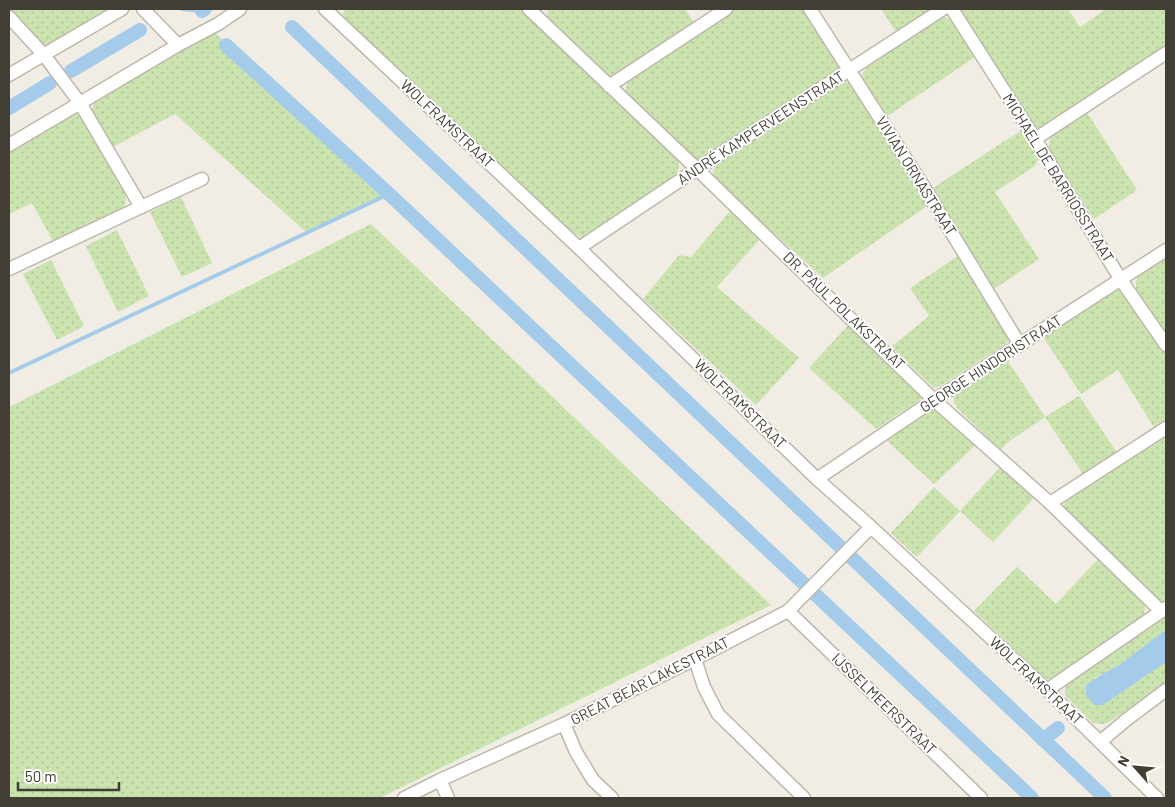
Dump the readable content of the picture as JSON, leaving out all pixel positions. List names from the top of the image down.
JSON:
{
  "streets": {
    "street": [
      "WOLFRAMSTRAAT",
      "ANDRÉ KAMPERVEENSTRAAT",
      "VIVIAN ORNASTRAAT",
      "MICHAEL DE BARRIOSSTRAAT",
      "DR. PAUL POLAKSTRAAT",
      "GEORGE HINDORISTRAAT",
      "GREAT BEAR LAKESTRAAT",
      "IJSSELMEERSTRAAT"
    ]
  },
  "crossings": [
    ["WOLFRAMSTRAAT", "ANDRÉ KAMPERVEENSTRAAT"],
    ["WOLFRAMSTRAAT", "GEORGE HINDORISTRAAT"],
    ["WOLFRAMSTRAAT", "GREAT BEAR LAKESTRAAT"],
    ["ANDRÉ KAMPERVEENSTRAAT", "VIVIAN ORNASTRAAT"],
    ["ANDRÉ KAMPERVEENSTRAAT", "DR. PAUL POLAKSTRAAT"],
    ["VIVIAN ORNASTRAAT", "GEORGE HINDORISTRAAT"],
    ["MICHAEL DE BARRIOSSTRAAT", "GEORGE HINDORISTRAAT"],
    ["DR. PAUL POLAKSTRAAT", "GEORGE HINDORISTRAAT"],
    ["GREAT BEAR LAKESTRAAT", "IJSSELMEERSTRAAT"]
  ],
  "scale_bar": "50 m",
  "north": "top left"
}
